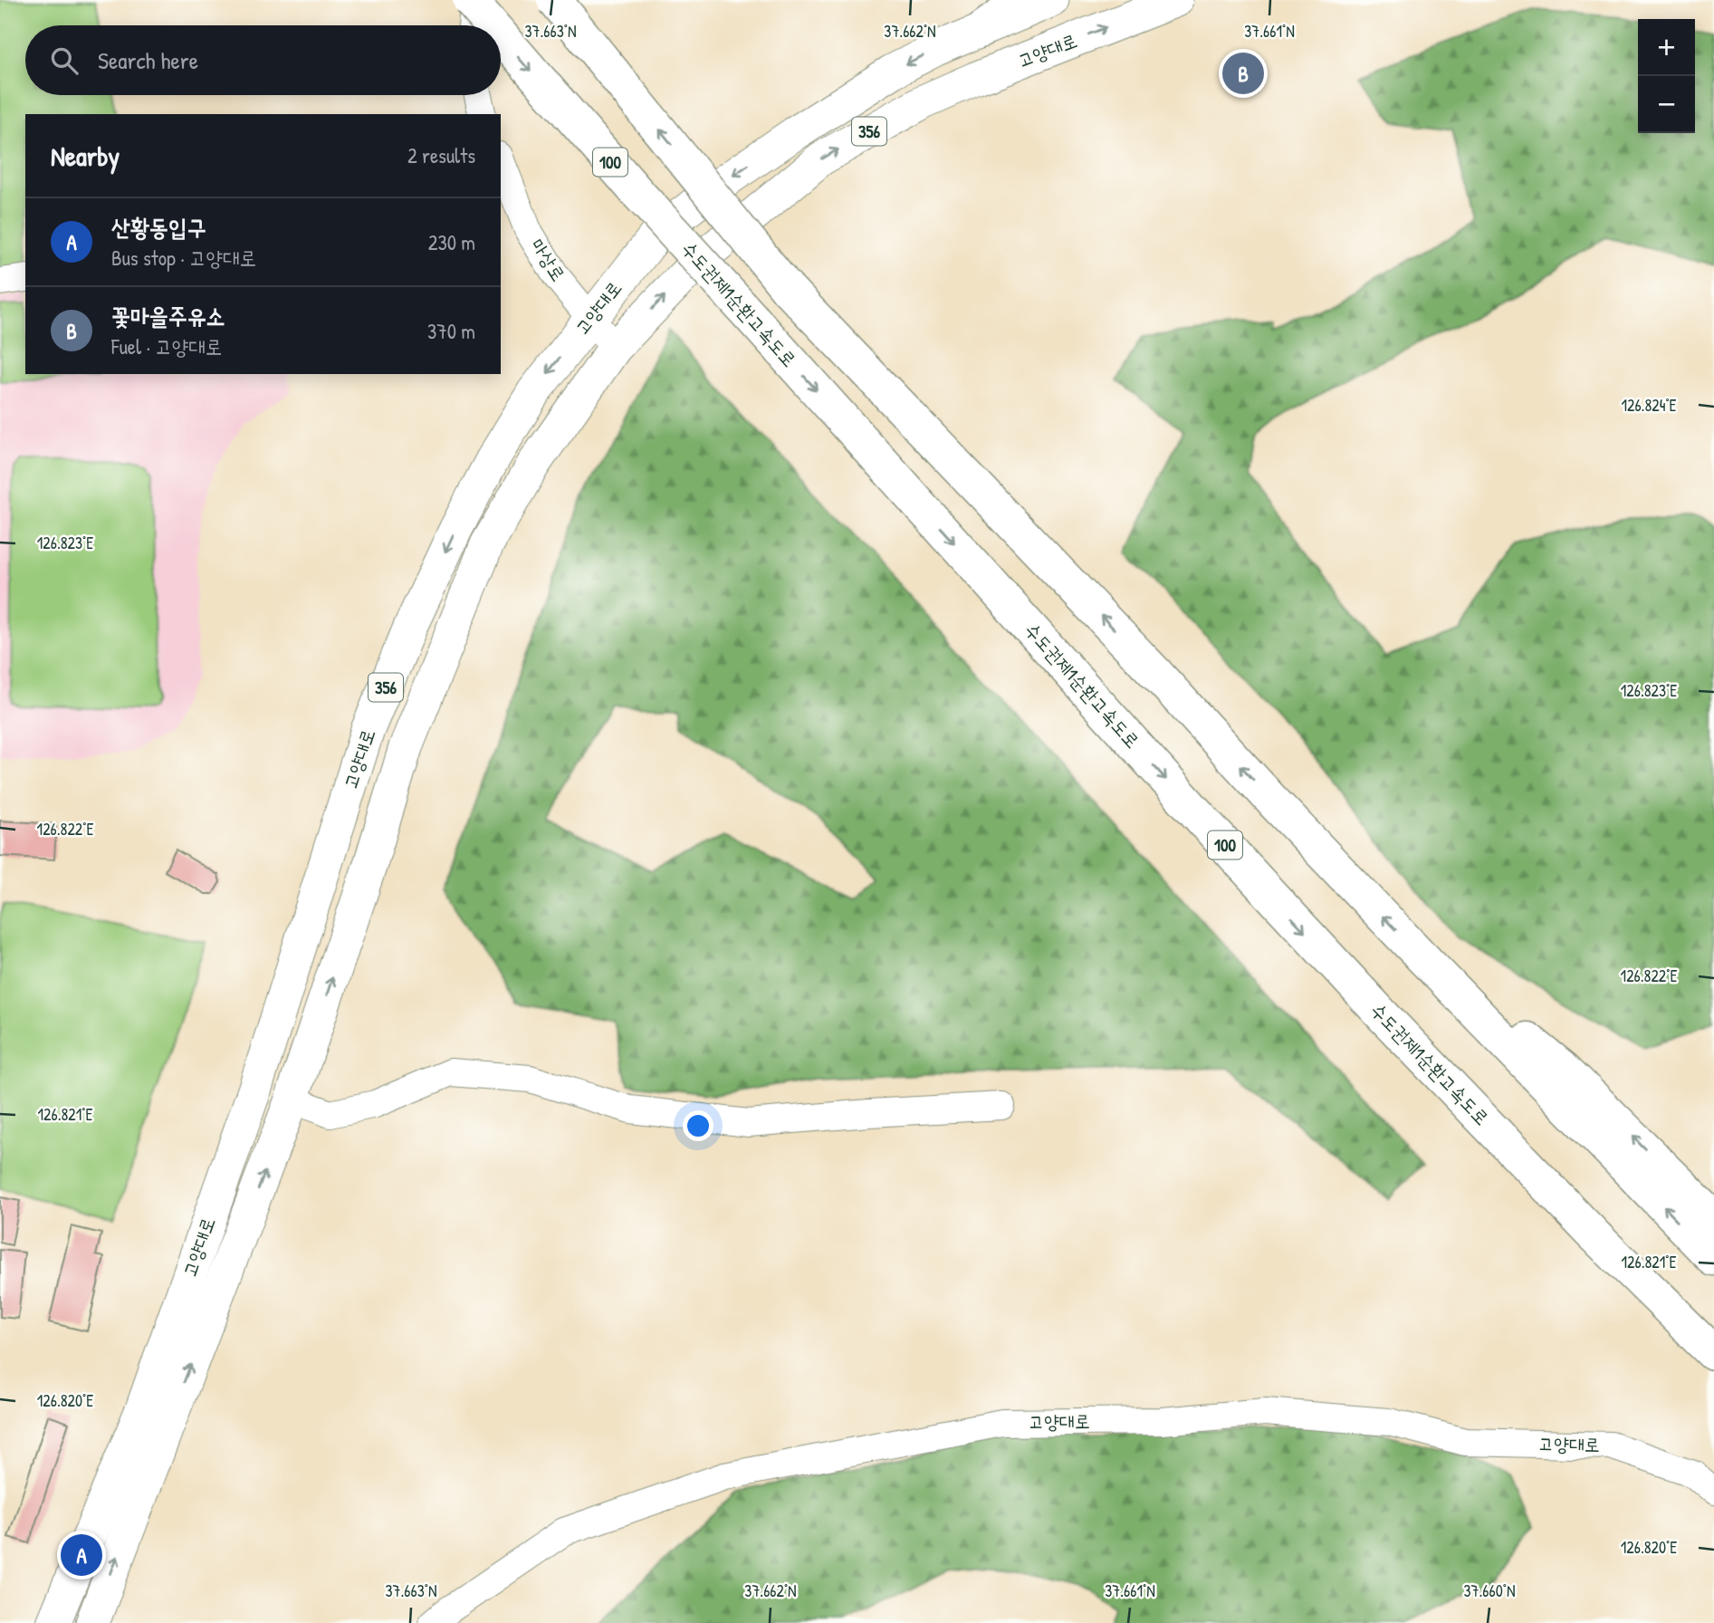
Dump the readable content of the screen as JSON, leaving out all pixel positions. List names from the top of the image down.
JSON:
{
  "streets": {
    "highway": ["100", "수도권제1순환고속도로"],
    "main road": ["고양대로", "356"],
    "street": ["마상로"]
  },
  "crossings": [
    ["고양대로", "마상로"]
  ],
  "page": {
    "map_buttons": ["+", "−"],
    "search": "Search here",
    "pins": ["B", "A"],
    "heading": ["Nearby", "2 results"],
    "list": [
      {
        "mark": "A",
        "name": "산황동입구",
        "note": "Bus stop · 고양대로",
        "value": "230 m"
      },
      {
        "mark": "B",
        "name": "꽃마을주유소",
        "note": "Fuel · 고양대로",
        "value": "370 m"
      }
    ]
  },
  "coordinates": [
    "37.663°N",
    "37.662°N",
    "37.661°N",
    "126.824°E",
    "126.823°E",
    "126.822°E",
    "126.821°E",
    "126.820°E",
    "37.660°N"
  ]
}
